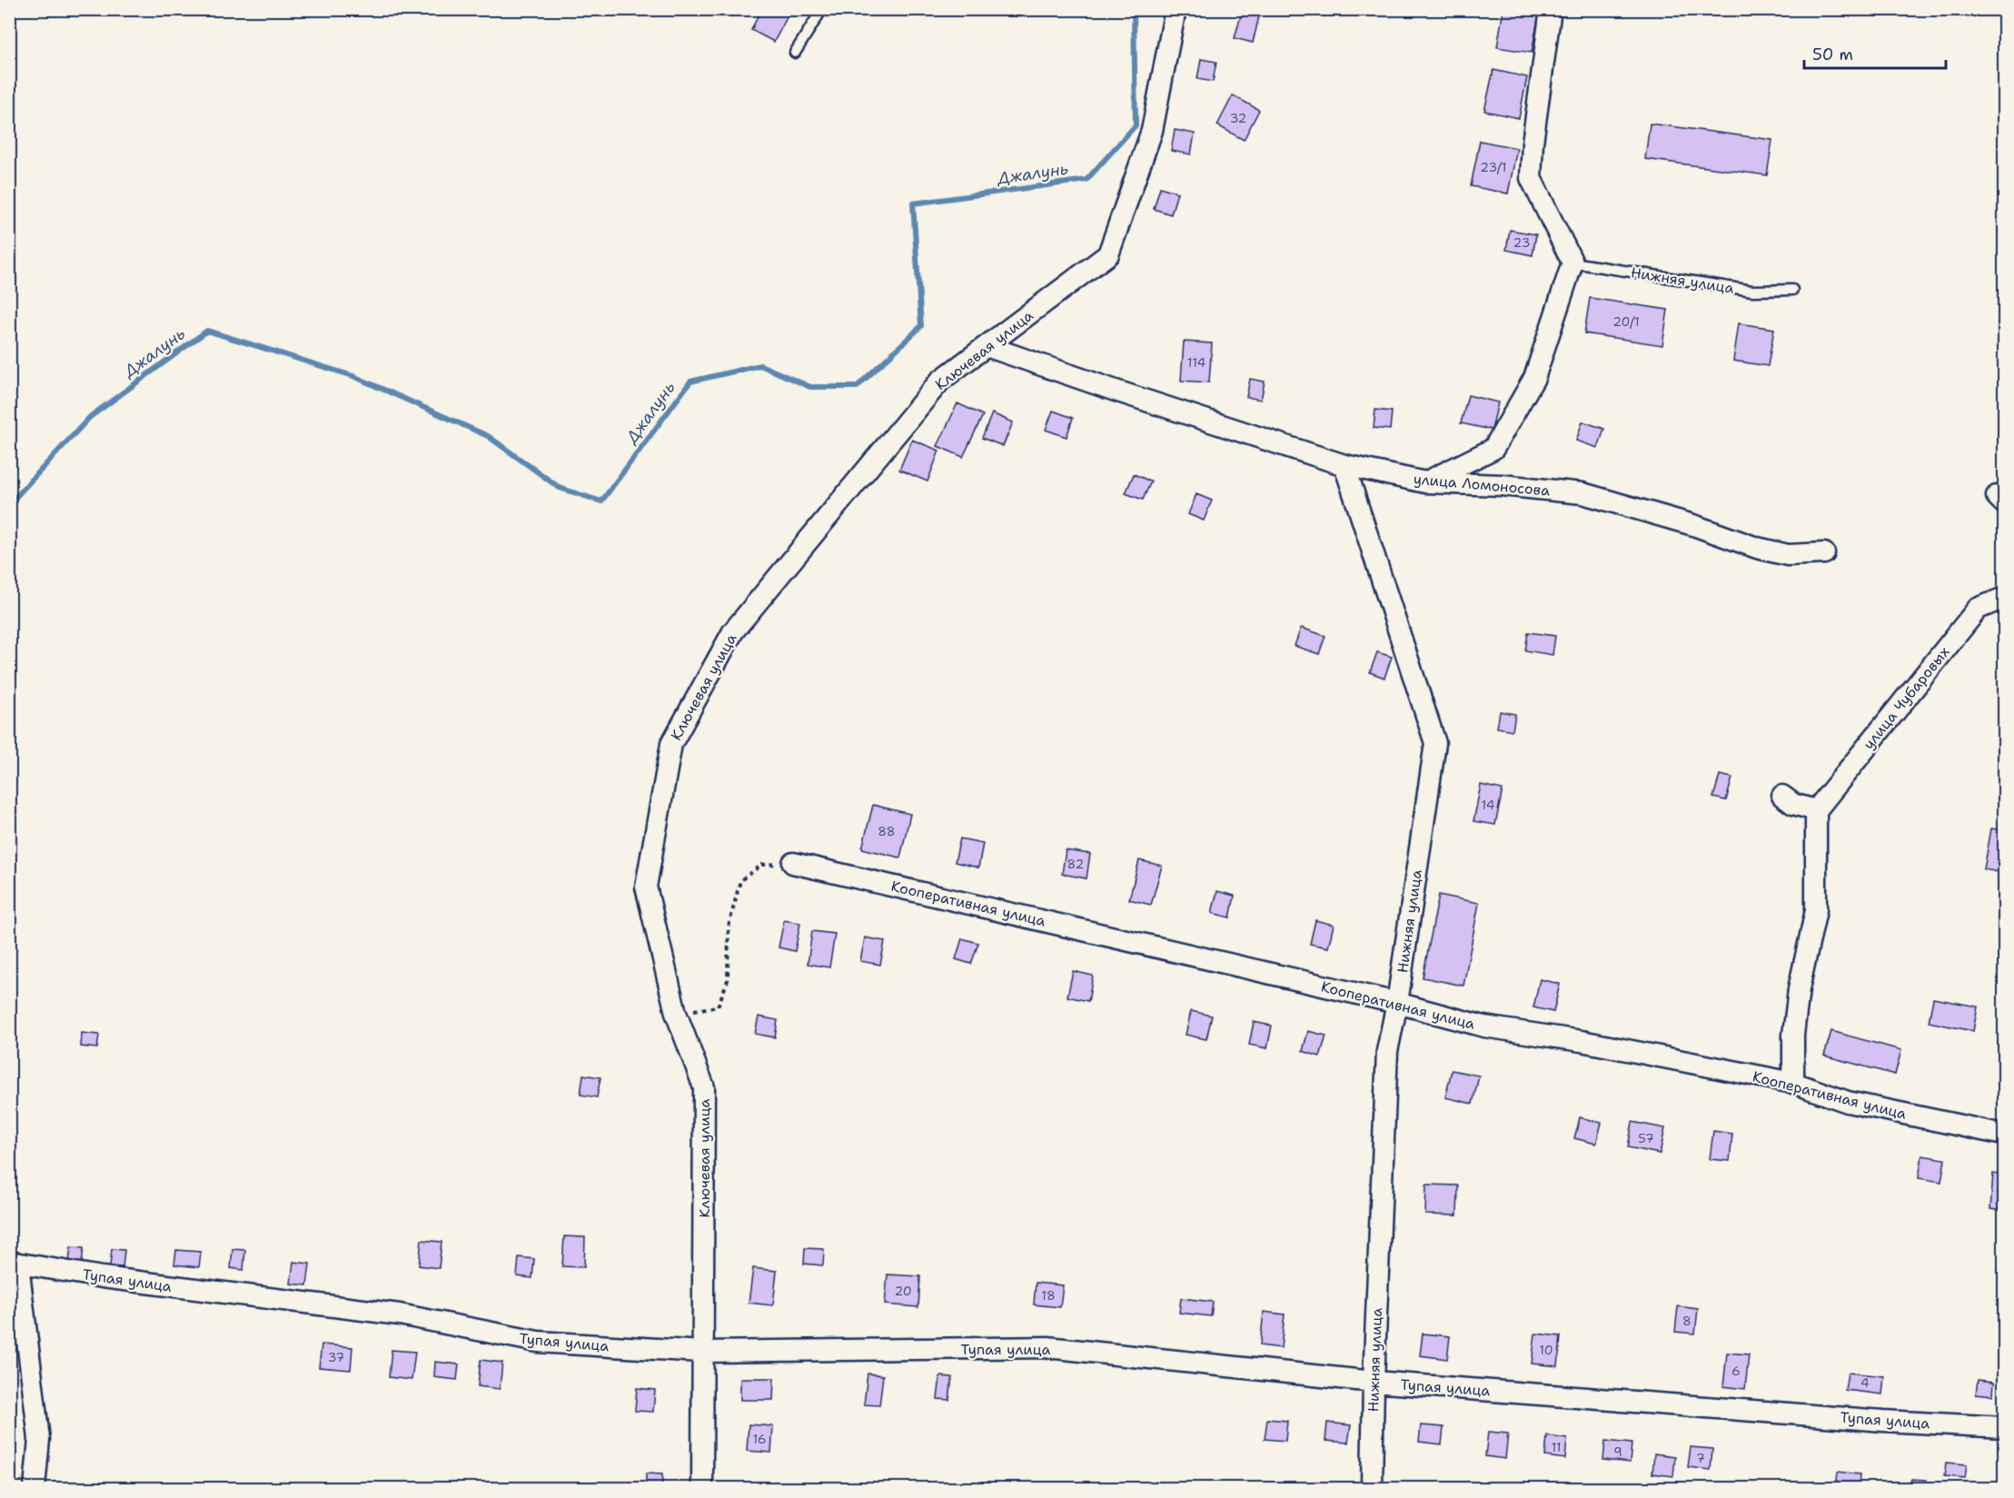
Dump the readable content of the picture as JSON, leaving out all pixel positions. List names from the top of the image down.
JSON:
{
  "streets": {
    "street": [
      "Нижняя улица",
      "Ключевая улица",
      "улица Ломоносова",
      "улица Чубаровых",
      "Кооперативная улица",
      "Тупая улица"
    ]
  },
  "crossings": [
    ["Нижняя улица", "улица Ломоносова"],
    ["Нижняя улица", "Кооперативная улица"],
    ["Нижняя улица", "Тупая улица"],
    ["Ключевая улица", "улица Ломоносова"],
    ["Ключевая улица", "Тупая улица"]
  ],
  "water": ["Джалунь"],
  "house_numbers": [
    "32",
    "23/1",
    "23",
    "20/1",
    "114",
    "14",
    "88",
    "82",
    "57",
    "20",
    "18",
    "8",
    "10",
    "37",
    "6",
    "4",
    "16",
    "11",
    "9",
    "7"
  ],
  "scale_bar": "50 m"
}
